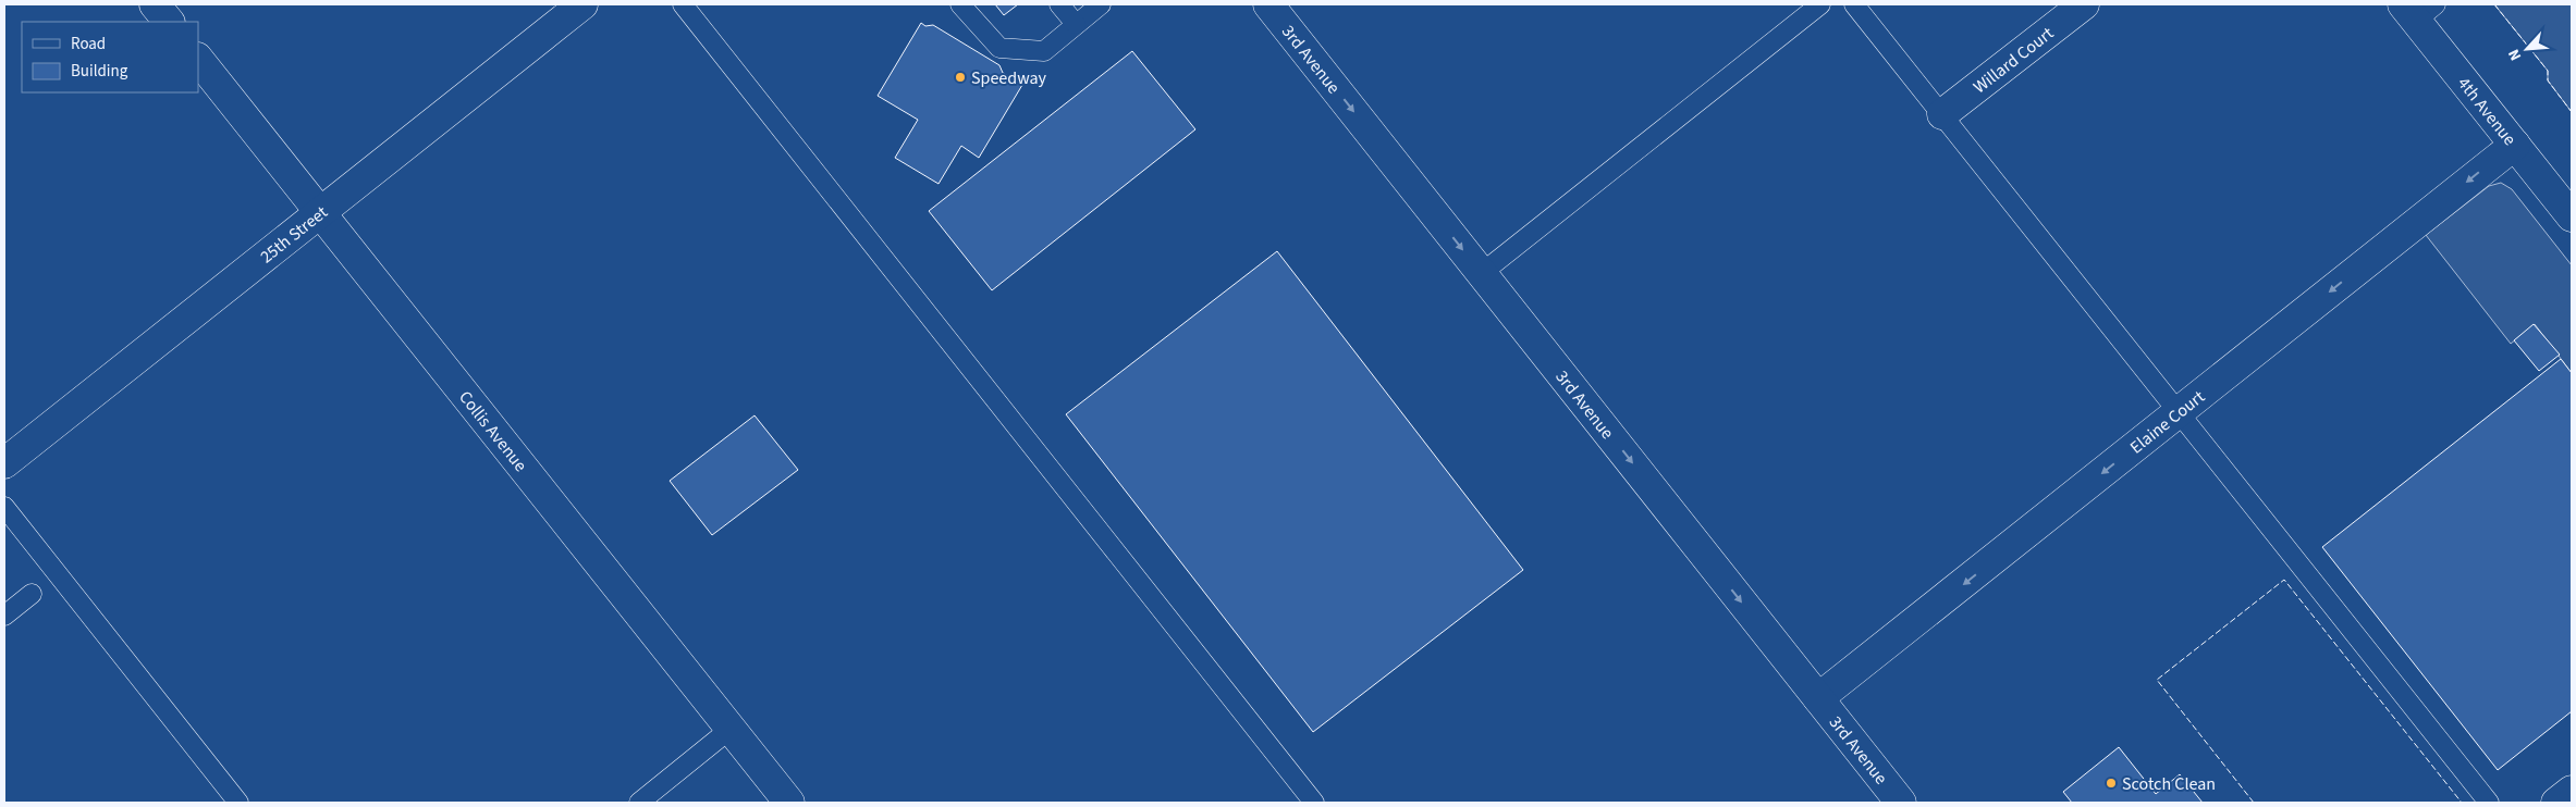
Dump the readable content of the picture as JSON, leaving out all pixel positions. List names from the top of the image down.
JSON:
{
  "streets": {
    "street": [
      "3rd Avenue",
      "Willard Court",
      "4th Avenue",
      "25th Street",
      "Elaine Court",
      "Collis Avenue"
    ]
  },
  "crossings": [
    ["3rd Avenue", "Elaine Court"],
    ["4th Avenue", "Elaine Court"],
    ["25th Street", "Collis Avenue"]
  ],
  "one_way": ["3rd Avenue", "Elaine Court"],
  "places": ["Speedway", "Scotch Clean"],
  "legend": ["Road", "Building"],
  "north": "bottom left"
}
